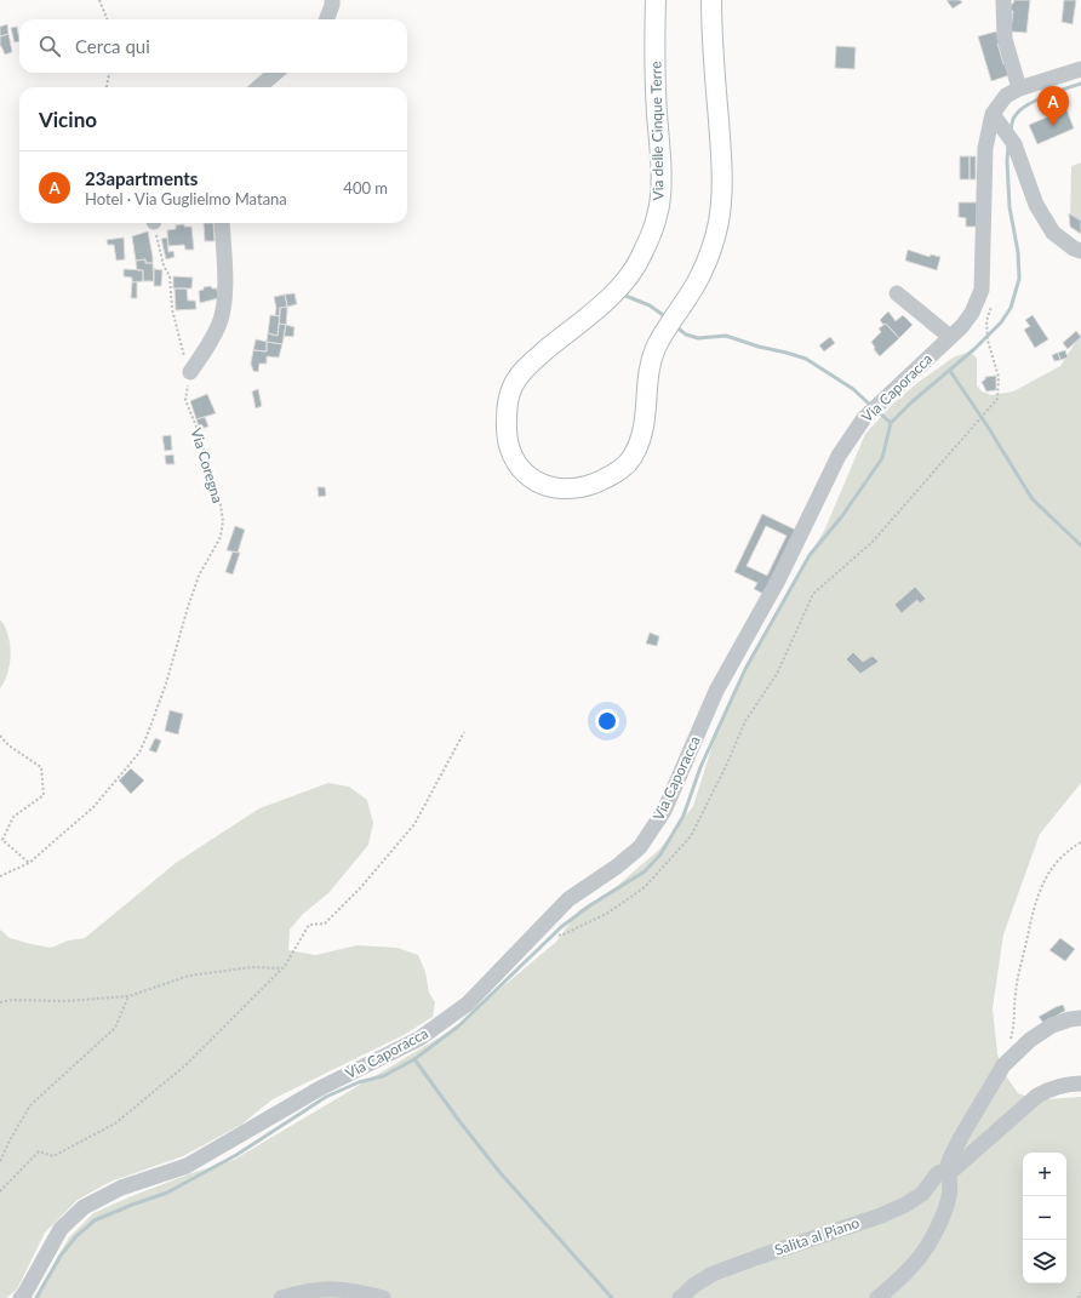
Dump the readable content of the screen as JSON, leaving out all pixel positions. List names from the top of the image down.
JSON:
{
  "streets": {
    "main road": ["Via delle Cinque Terre"],
    "street": ["Via Caporacca", "Salita al Piano"],
    "path": ["Via Coregna"]
  },
  "page": {
    "search": "Cerca qui",
    "pins": "A",
    "heading": "Vicino",
    "list": [
      {
        "mark": "A",
        "name": "23apartments",
        "note": "Hotel · Via Guglielmo Matana",
        "value": "400 m"
      }
    ],
    "map_buttons": ["+", "−"]
  }
}
